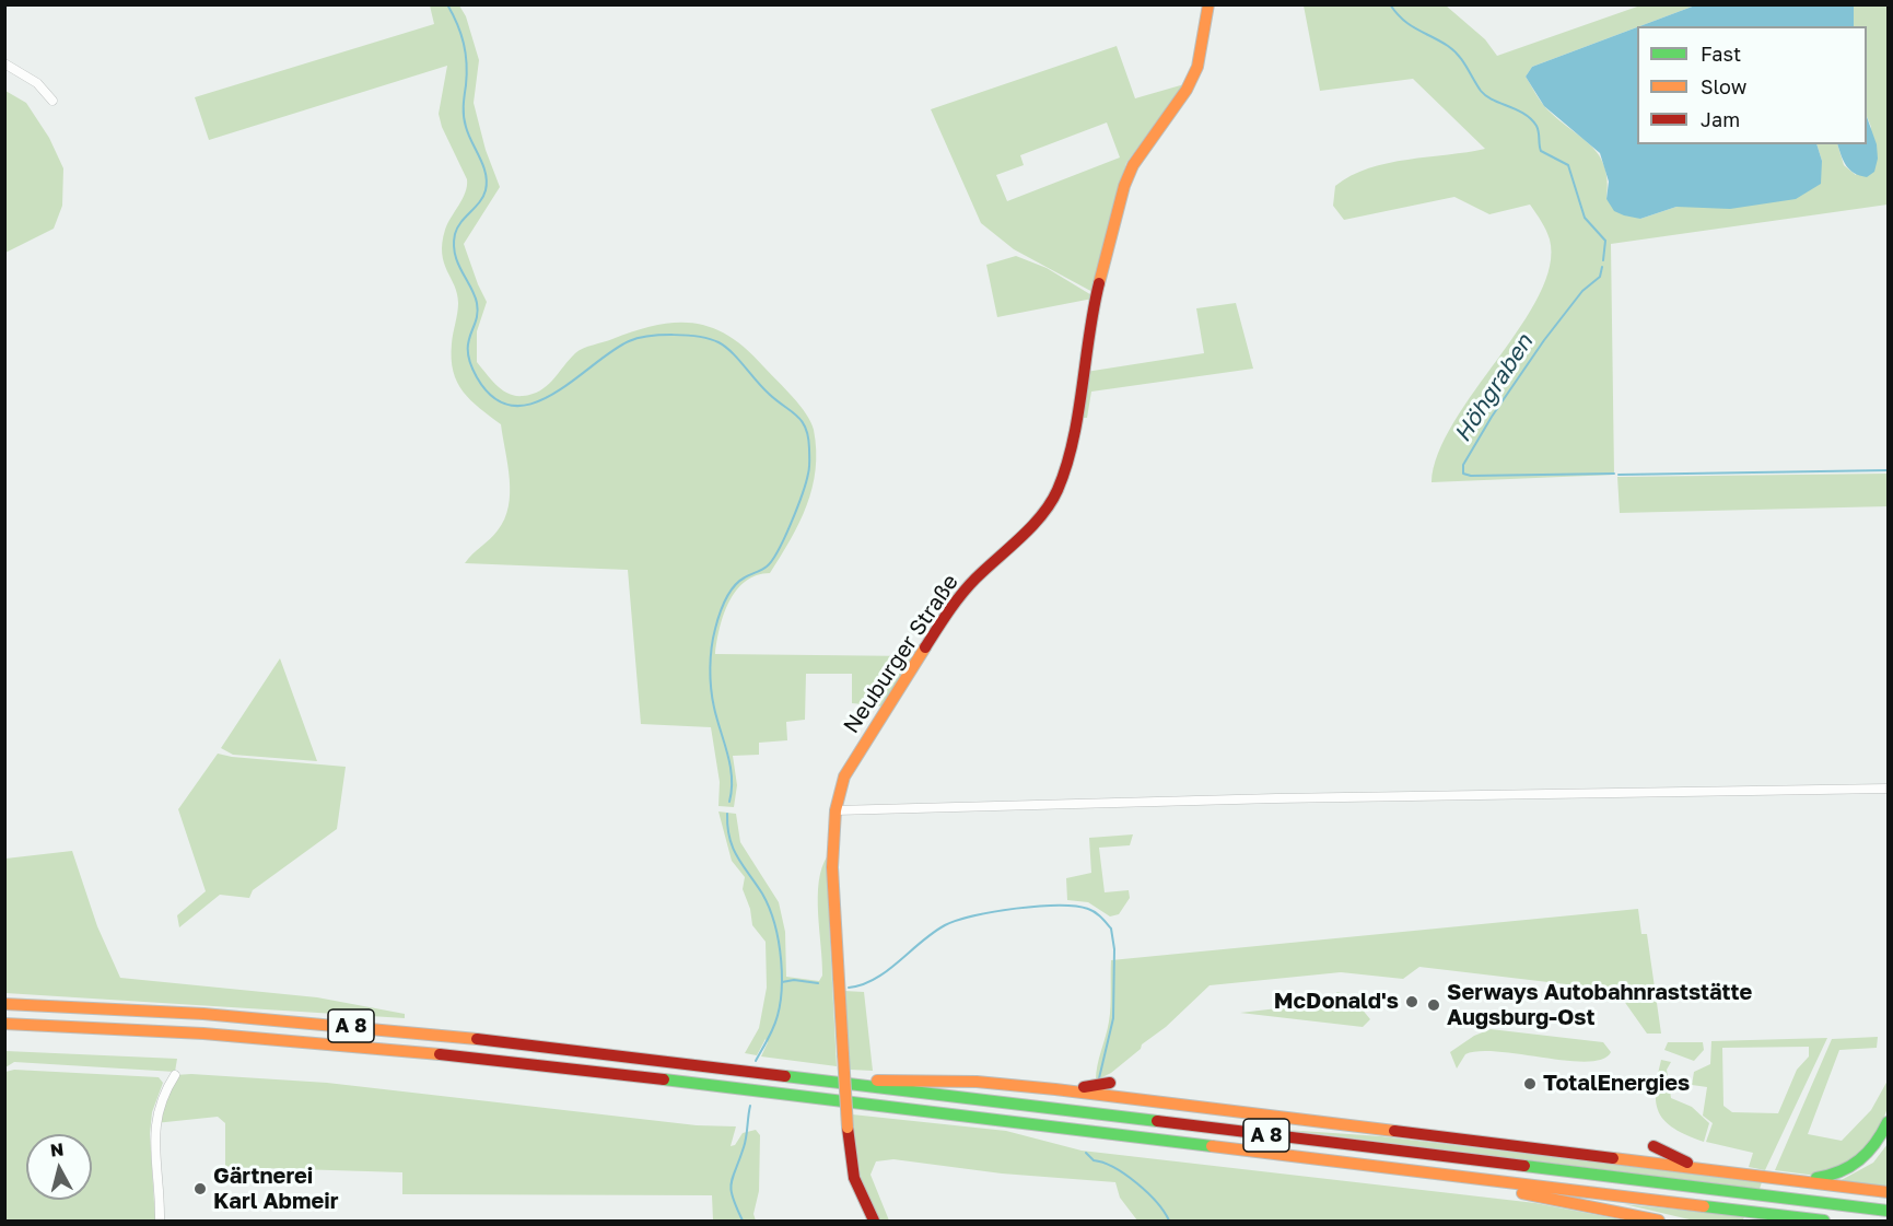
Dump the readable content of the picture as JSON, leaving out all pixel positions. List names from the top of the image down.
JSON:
{
  "streets": {
    "main road": ["Neuburger Straße", "A 8"]
  },
  "water": ["Höhgraben"],
  "places": [
    "McDonald's",
    "Serways Autobahnraststätte Augsburg-Ost",
    "TotalEnergies",
    "Gärtnerei Karl Abmeir"
  ],
  "legend": ["Fast", "Slow", "Jam"],
  "north": "top"
}
